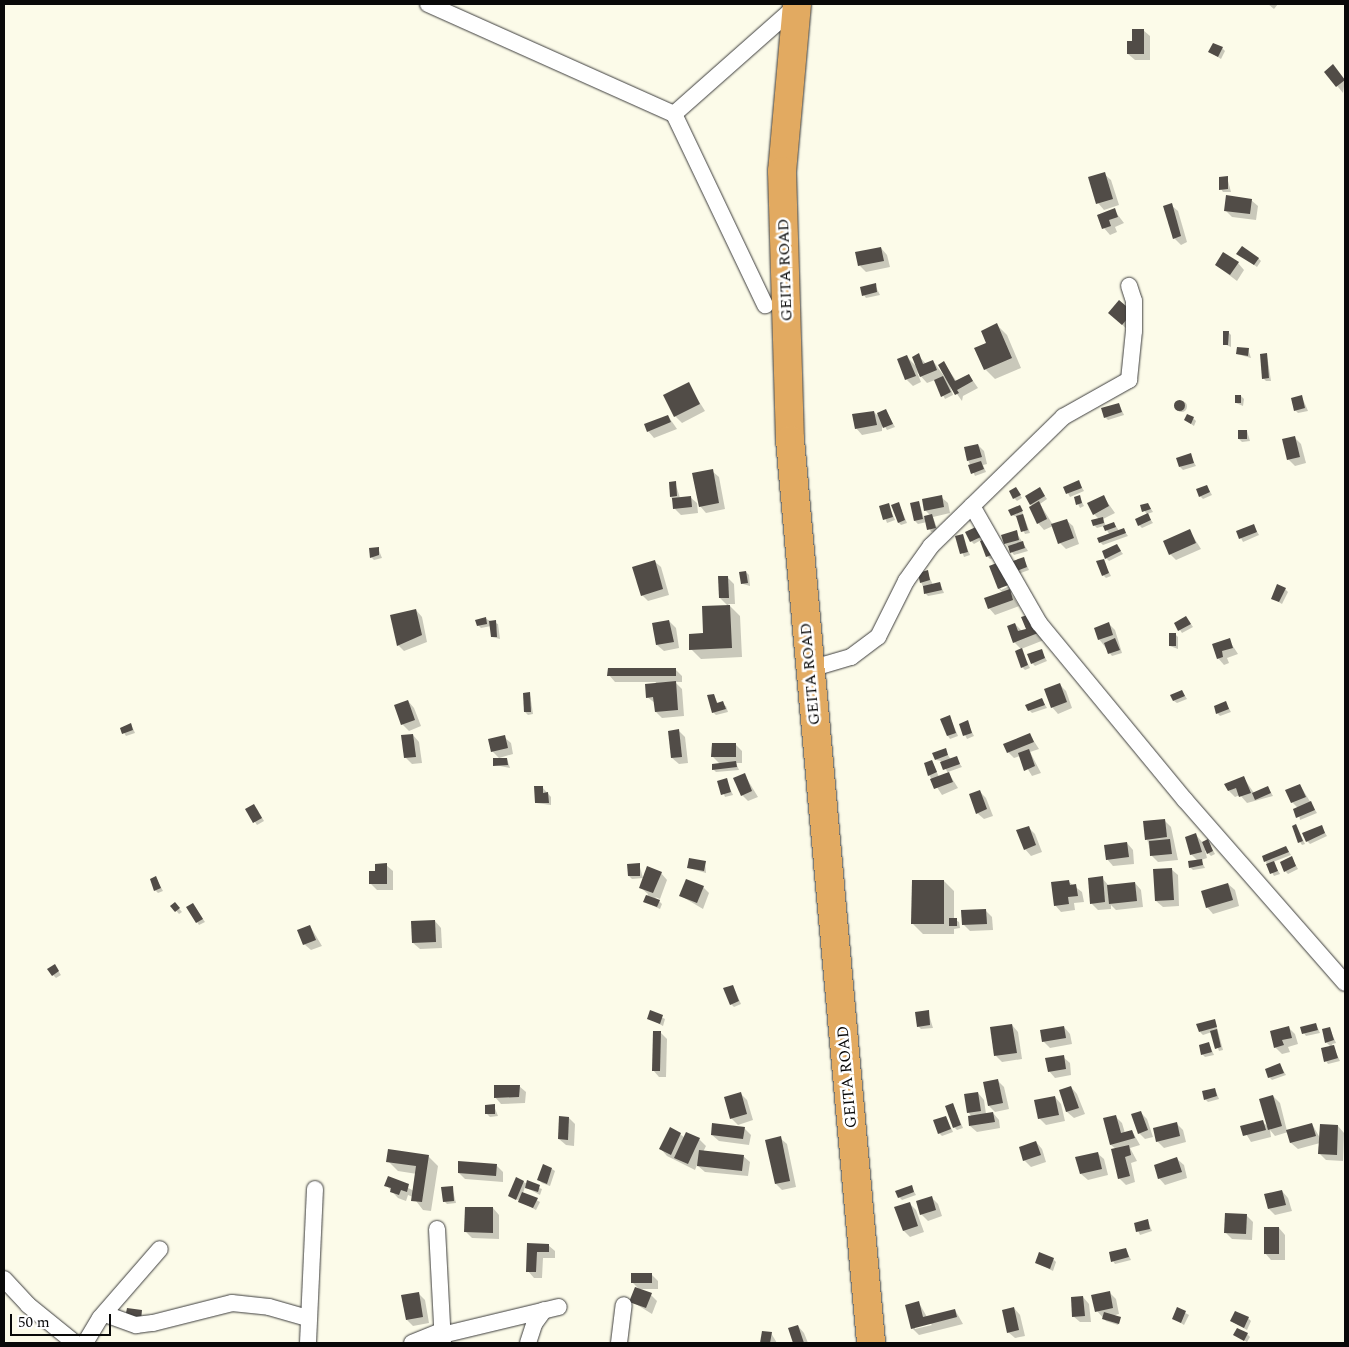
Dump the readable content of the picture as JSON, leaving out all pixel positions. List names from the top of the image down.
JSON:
{
  "streets": {
    "highway": ["GEITA ROAD"]
  },
  "scale_bar": "50 m"
}
